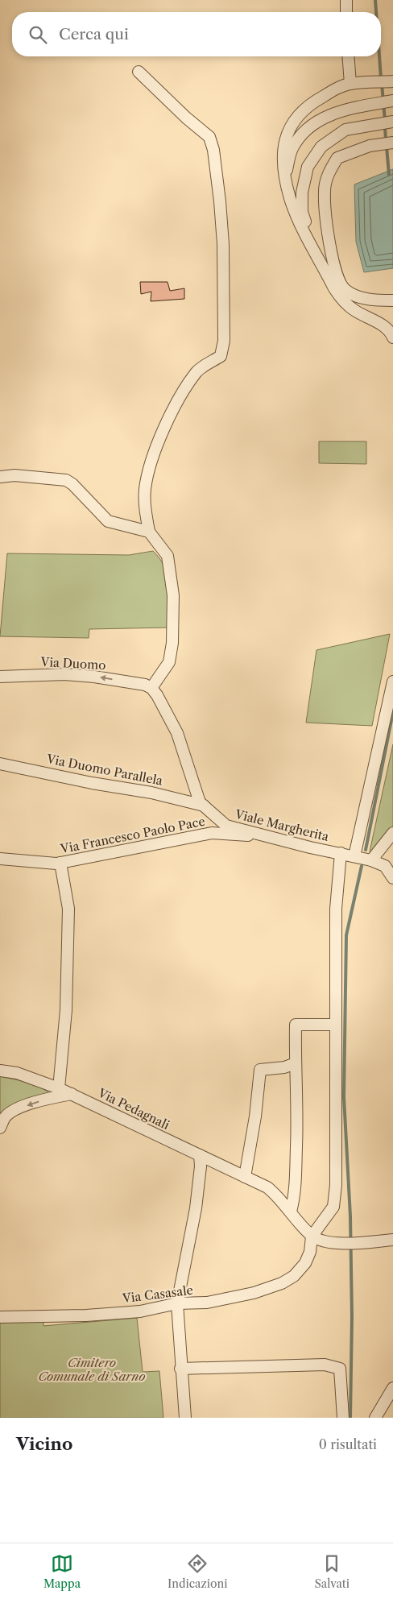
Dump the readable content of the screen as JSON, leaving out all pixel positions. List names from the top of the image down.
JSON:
{
  "streets": {
    "street": [
      "Via Duomo",
      "Via Duomo Parallela",
      "Viale Margherita",
      "Via Francesco Paolo Pace",
      "Via Pedagnali",
      "Via Casasale"
    ]
  },
  "crossings": [
    ["Via Duomo", "Viale Margherita"],
    ["Via Duomo Parallela", "Viale Margherita"],
    ["Viale Margherita", "Via Francesco Paolo Pace"],
    ["Via Pedagnali", "Via Casasale"]
  ],
  "one_way": ["Via Duomo"],
  "parks": ["Cimitero Comunale di Sarno"],
  "page": {
    "search": "Cerca qui",
    "heading": ["Vicino", "0 risultati"],
    "nav": ["Mappa", "Indicazioni", "Salvati"]
  }
}
